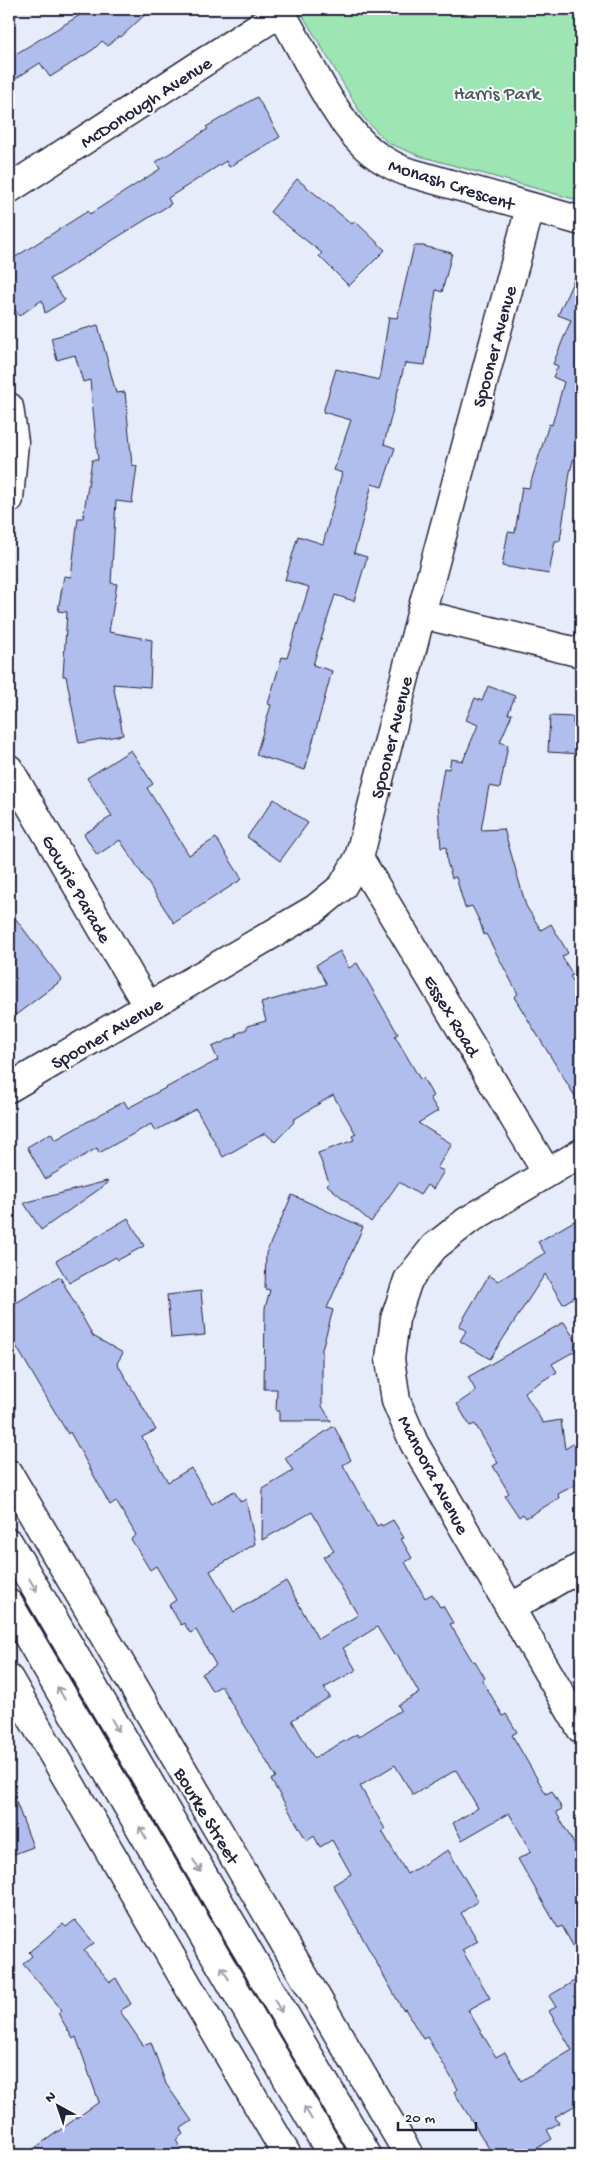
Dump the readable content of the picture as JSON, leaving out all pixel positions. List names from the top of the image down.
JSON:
{
  "streets": {
    "street": [
      "McDonough Avenue",
      "Monash Crescent",
      "Spooner Avenue",
      "Gowrie Parade",
      "Essex Road",
      "Manoora Avenue",
      "Bourke Street"
    ]
  },
  "crossings": [
    ["McDonough Avenue", "Monash Crescent"],
    ["Monash Crescent", "Spooner Avenue"],
    ["Spooner Avenue", "Gowrie Parade"],
    ["Spooner Avenue", "Essex Road"],
    ["Essex Road", "Manoora Avenue"]
  ],
  "parks": ["Harris Park"],
  "scale_bar": "20 m",
  "north": "top left"
}
